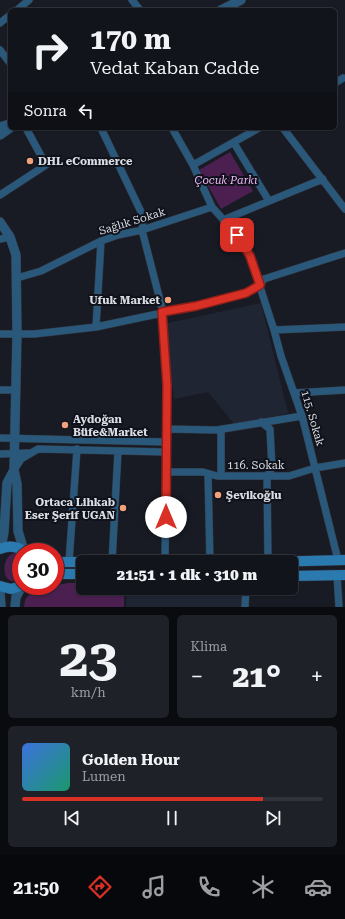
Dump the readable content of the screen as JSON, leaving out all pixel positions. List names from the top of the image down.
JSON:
{
  "streets": {
    "street": ["Sağlık Sokak", "115. Sokak", "116. Sokak"]
  },
  "crossings": [
    ["Sağlık Sokak", "115. Sokak"],
    ["115. Sokak", "116. Sokak"]
  ],
  "parks": ["Çocuk Parkı"],
  "places": [
    "DHL eCommerce",
    "Ufuk Market",
    "Aydoğan Büfe&Market",
    "Şevikoğlu",
    "Ortaca Lihkab Eser Şerif UGAN"
  ],
  "page": {
    "turn": ["170 m", "Vedat Kaban Cadde"],
    "then": "Sonra",
    "limit": "30",
    "trip": "21:51 · 1 dk · 310 m",
    "tile": [
      ["23", "km/h"],
      "Klima"
    ],
    "heat": ["−", "21°", "+"],
    "song": ["Golden Hour", "Lumen"],
    "tabs": "21:50"
  }
}
